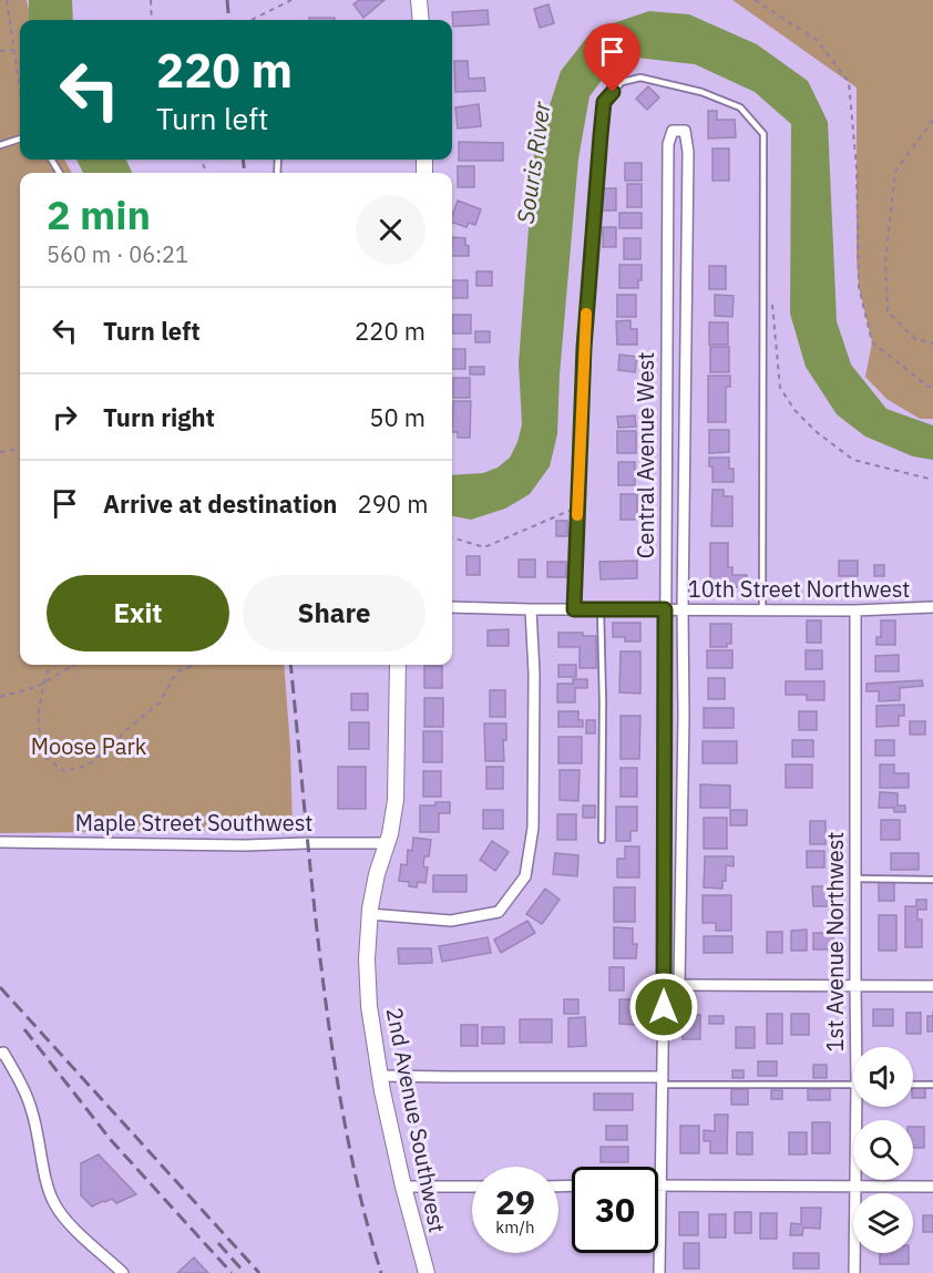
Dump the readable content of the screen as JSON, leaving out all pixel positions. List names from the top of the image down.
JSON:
{
  "streets": {
    "street": [
      "Central Avenue West",
      "10th Street Northwest",
      "Maple Street Southwest",
      "1st Avenue Northwest",
      "2nd Avenue Southwest"
    ]
  },
  "crossings": [
    ["Central Avenue West", "10th Street Northwest"],
    ["10th Street Northwest", "1st Avenue Northwest"],
    ["Maple Street Southwest", "2nd Avenue Southwest"]
  ],
  "water": ["Souris River"],
  "parks": ["Moose Park"],
  "page": {
    "turn": ["220 m", "Turn left"],
    "heading": ["2 min", "560 m · 06:21"],
    "list": [
      {
        "name": "Turn left",
        "value": "220 m"
      },
      {
        "name": "Turn right",
        "value": "50 m"
      },
      {
        "name": "Arrive at destination",
        "value": "290 m"
      }
    ],
    "buttons": ["Exit", "Share"],
    "speed": "29 km/h",
    "limit": "30"
  }
}
